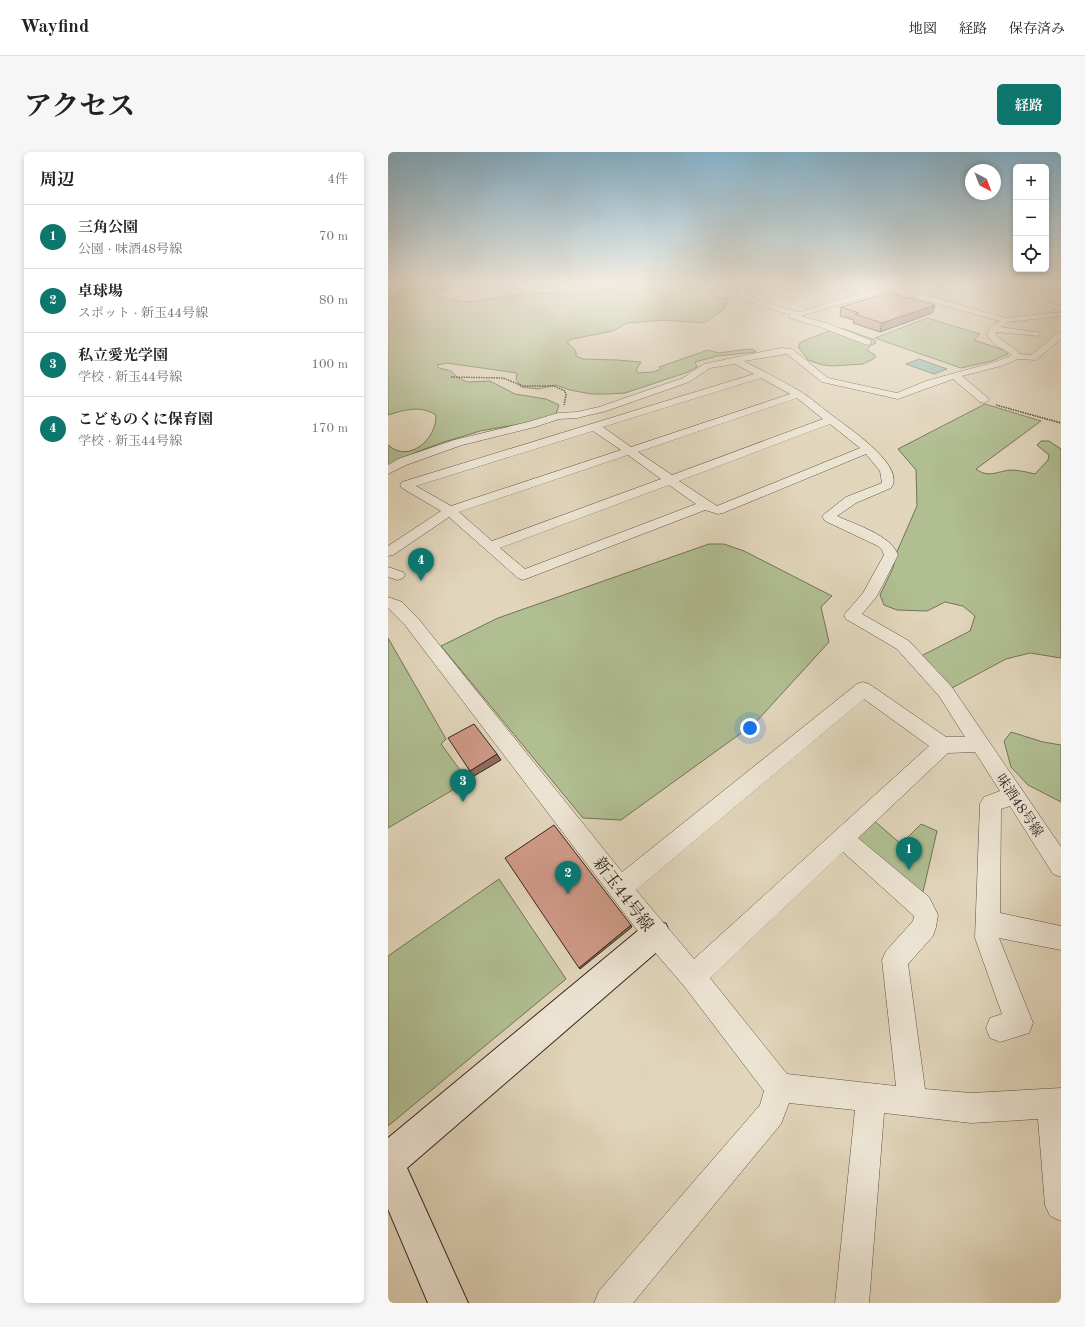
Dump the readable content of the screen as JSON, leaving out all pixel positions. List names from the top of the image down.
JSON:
{
  "streets": {
    "street": ["味酒48号線", "新玉44号線"]
  },
  "north": "bottom right",
  "page": {
    "header": "Wayfind",
    "nav": ["地図", "経路", "保存済み"],
    "title": "アクセス",
    "buttons": "経路",
    "heading": ["周辺", "4件"],
    "map_buttons": ["+", "−"],
    "list": [
      {
        "mark": "1",
        "name": "三角公園",
        "note": "公園 · 味酒48号線",
        "value": "70 m"
      },
      {
        "mark": "2",
        "name": "卓球場",
        "note": "スポット · 新玉44号線",
        "value": "80 m"
      },
      {
        "mark": "3",
        "name": "私立愛光学園",
        "note": "学校 · 新玉44号線",
        "value": "100 m"
      },
      {
        "mark": "4",
        "name": "こどものくに保育園",
        "note": "学校 · 新玉44号線",
        "value": "170 m"
      }
    ],
    "pins": [
      "4",
      "3",
      "1",
      "2"
    ]
  }
}
